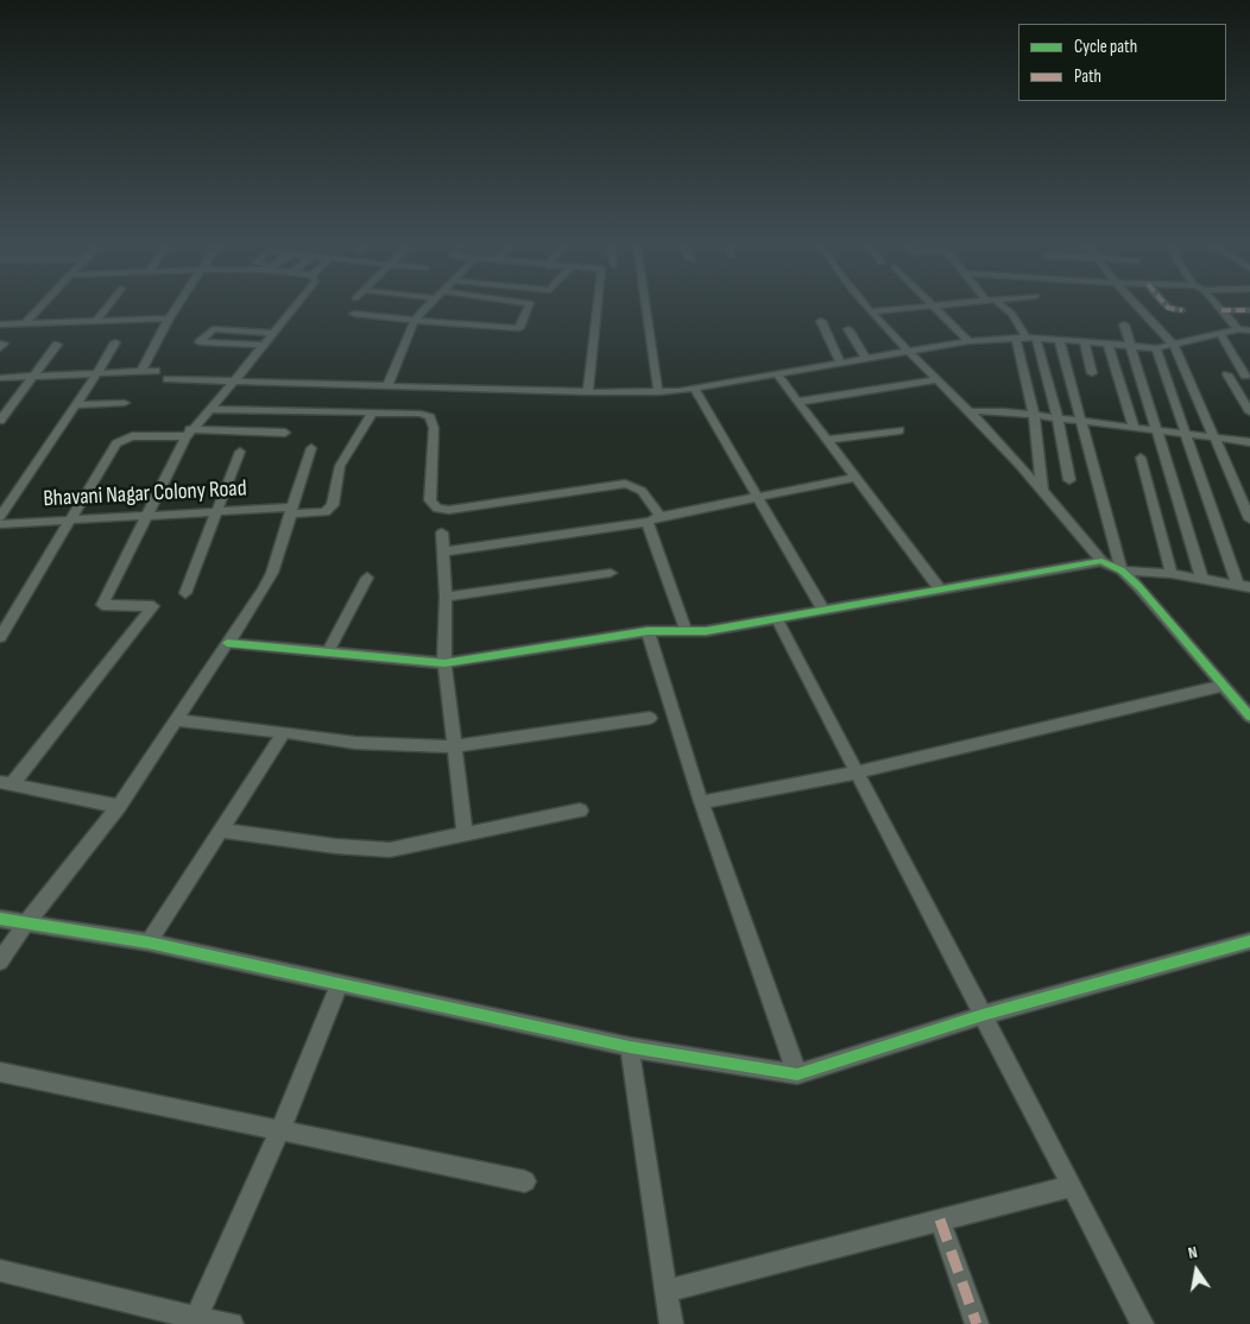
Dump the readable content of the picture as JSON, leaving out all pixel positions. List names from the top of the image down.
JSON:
{
  "streets": {
    "street": ["Bhavani Nagar Colony Road"]
  },
  "legend": ["Cycle path", "Path"],
  "north": "top"
}
